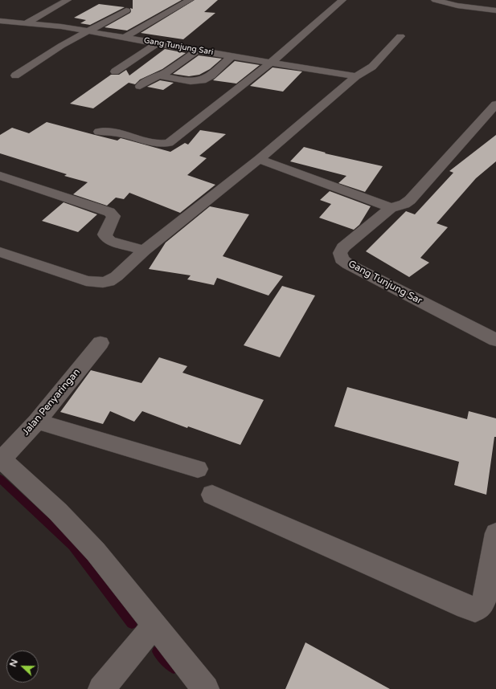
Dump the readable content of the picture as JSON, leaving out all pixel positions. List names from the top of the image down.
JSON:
{
  "streets": {
    "street": ["Gang Tunjung Sari", "Gang Tunjung Sar", "Jalan Penyaringan"]
  },
  "north": "left"
}
